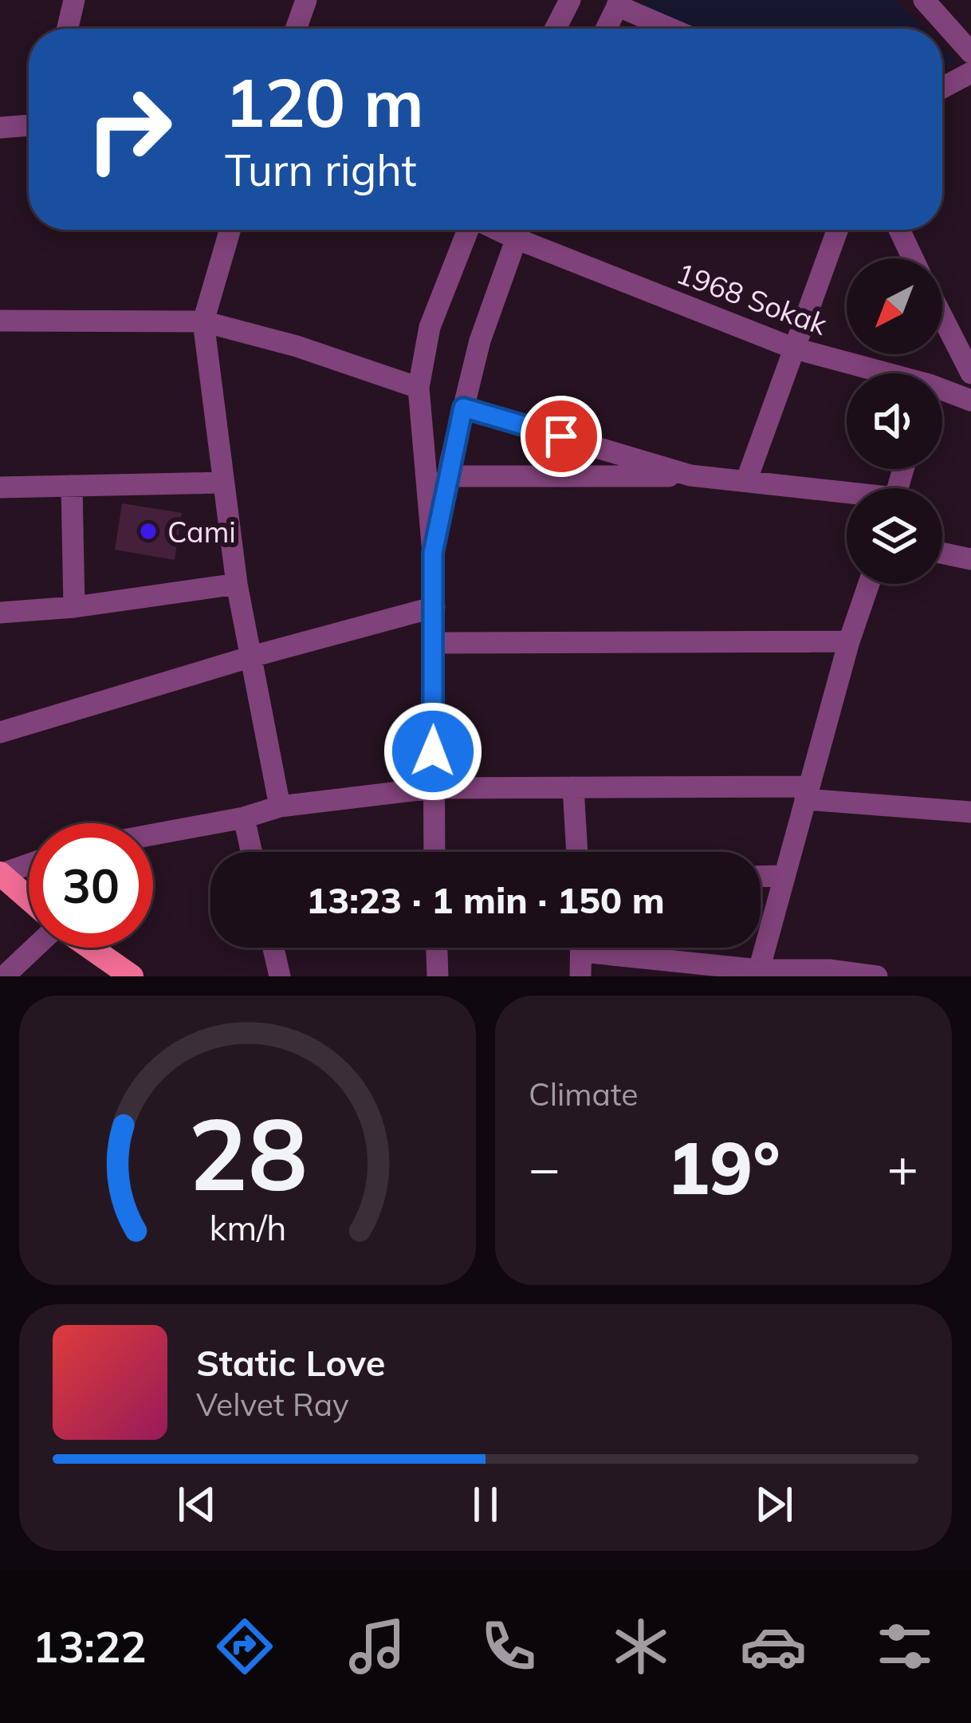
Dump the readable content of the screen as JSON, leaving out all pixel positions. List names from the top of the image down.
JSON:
{
  "streets": {
    "street": ["1968 Sokak"]
  },
  "places": ["Cami"],
  "north": "bottom left",
  "page": {
    "turn": ["120 m", "Turn right"],
    "limit": "30",
    "trip": "13:23 · 1 min · 150 m",
    "tile": "Climate",
    "heat": ["−", "19°", "+"],
    "song": ["Static Love", "Velvet Ray"],
    "tabs": "13:22",
    "gauge": ["28", "km/h"]
  }
}
